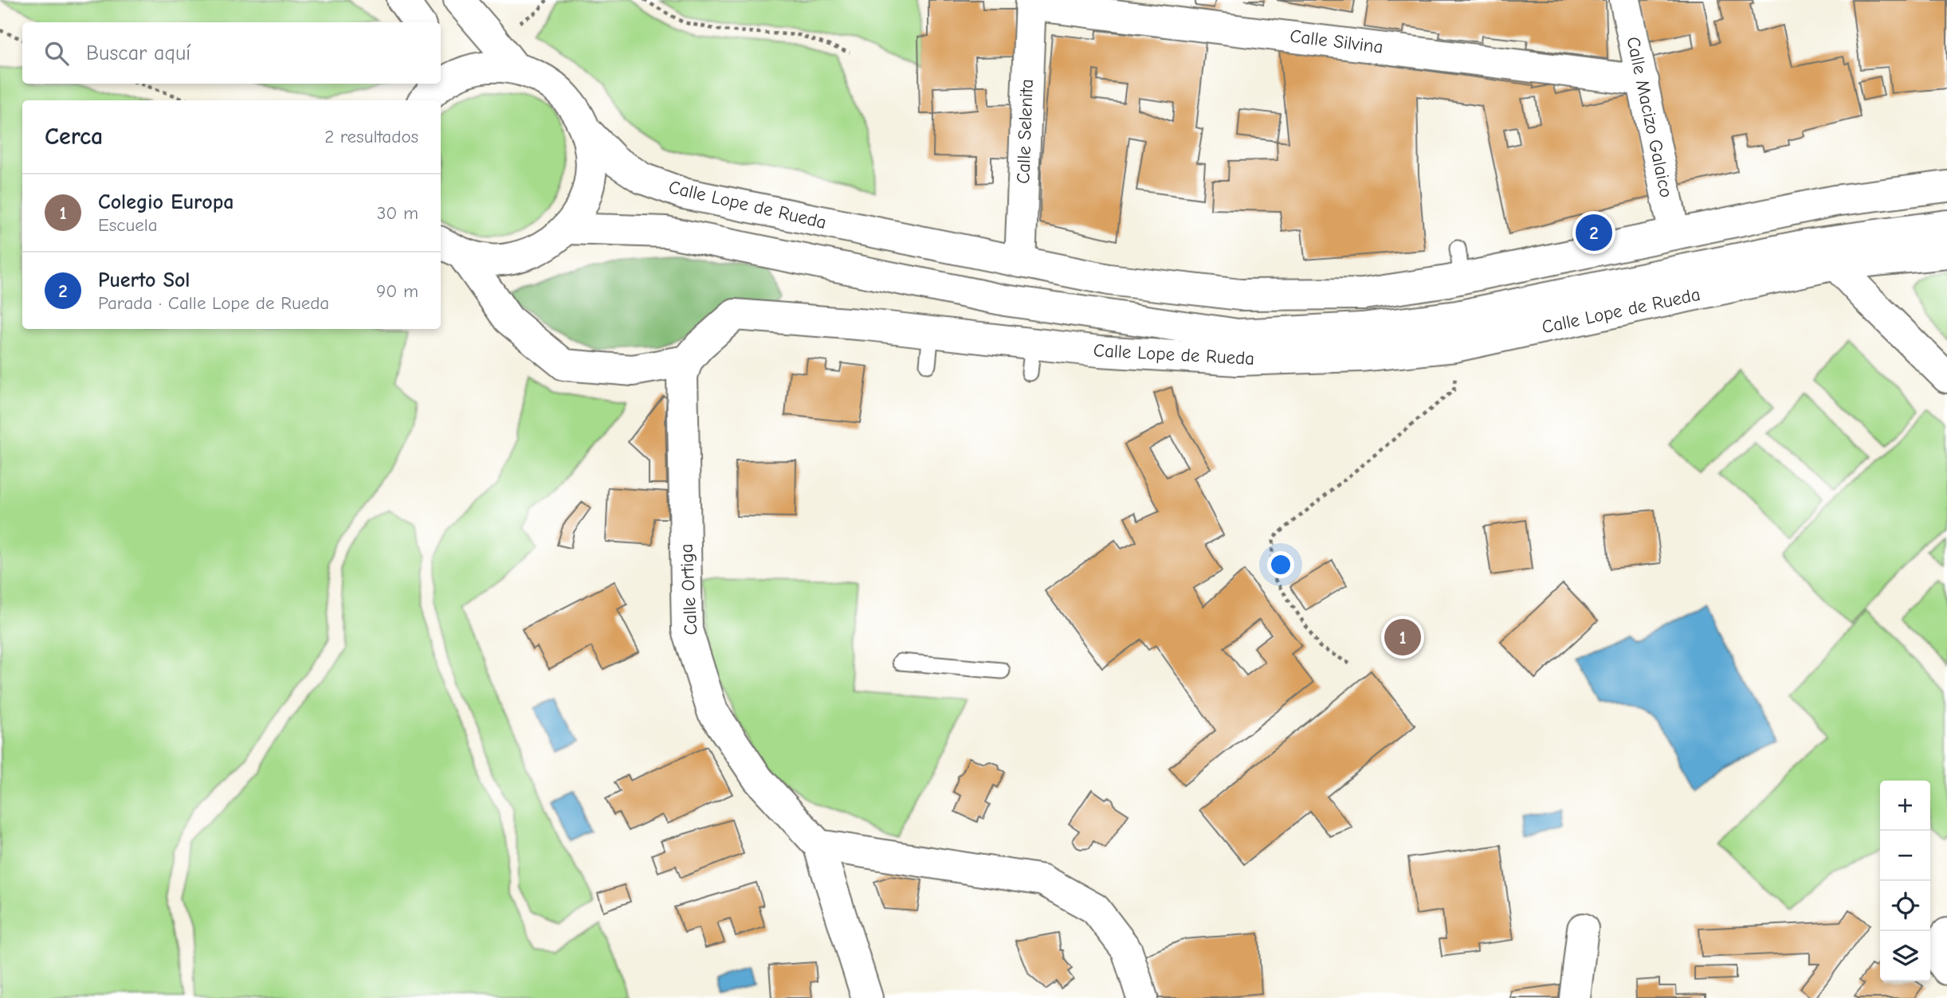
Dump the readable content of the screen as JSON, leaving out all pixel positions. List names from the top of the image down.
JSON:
{
  "streets": {
    "main road": [
      "Calle Silvina",
      "Calle Macizo Galaico",
      "Calle Selenita",
      "Calle Lope de Rueda",
      "Calle Ortiga"
    ]
  },
  "crossings": [
    ["Calle Silvina", "Calle Macizo Galaico"],
    ["Calle Silvina", "Calle Selenita"],
    ["Calle Macizo Galaico", "Calle Lope de Rueda"],
    ["Calle Selenita", "Calle Lope de Rueda"],
    ["Calle Lope de Rueda", "Calle Ortiga"]
  ],
  "page": {
    "search": "Buscar aquí",
    "heading": ["Cerca", "2 resultados"],
    "list": [
      {
        "mark": "1",
        "name": "Colegio Europa",
        "note": "Escuela",
        "value": "30 m"
      },
      {
        "mark": "2",
        "name": "Puerto Sol",
        "note": "Parada · Calle Lope de Rueda",
        "value": "90 m"
      }
    ],
    "pins": ["2", "1"],
    "map_buttons": ["+", "−"]
  }
}
